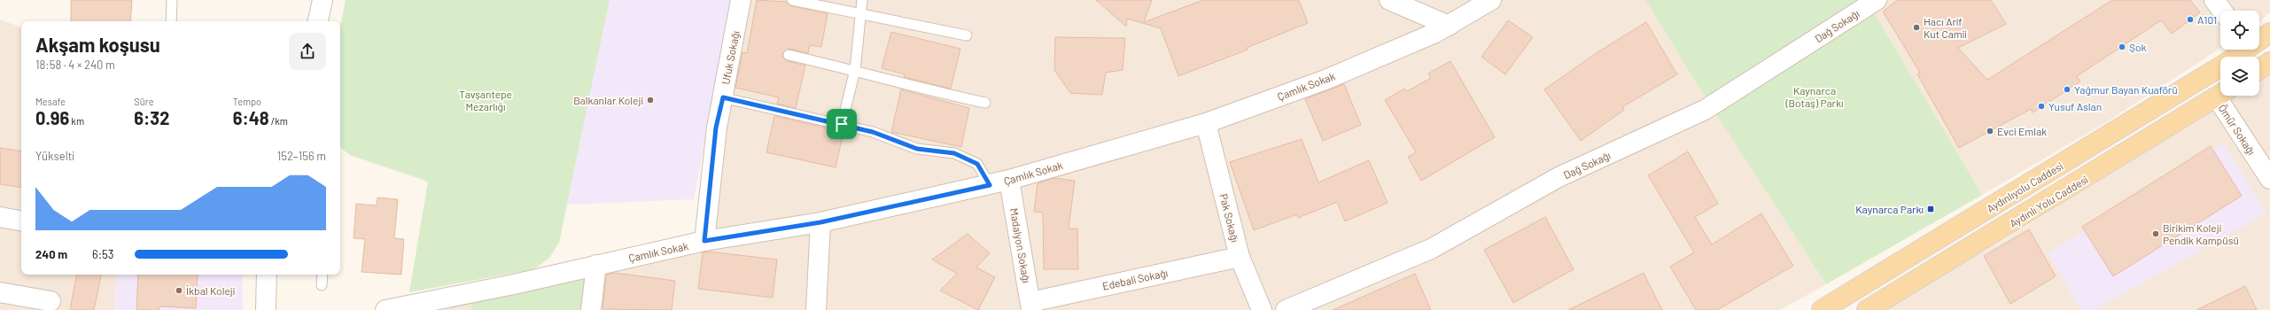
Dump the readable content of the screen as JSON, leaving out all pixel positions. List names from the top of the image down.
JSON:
{
  "streets": {
    "main road": ["Aydınlıyolu Caddesi", "Aydınlı Yolu Caddesi"],
    "street": [
      "Dağ Sokağı",
      "Ufuk Sokağı",
      "Çamlık Sokak",
      "Ömür Sokağı",
      "Pak Sokağı",
      "Madalyon Sokağı",
      "Edebali Sokağı"
    ]
  },
  "crossings": [
    ["Ufuk Sokağı", "Çamlık Sokak"],
    ["Çamlık Sokak", "Pak Sokağı"],
    ["Çamlık Sokak", "Madalyon Sokağı"],
    ["Pak Sokağı", "Edebali Sokağı"],
    ["Madalyon Sokağı", "Edebali Sokağı"]
  ],
  "parks": ["Kaynarca (Botaş) Parkı", "Tavşantepe Mezarlığı"],
  "places": {
    "other": [
      "A101",
      "Hacı Arif Kut Camii",
      "Şok",
      "Yağmur Bayan Kuaförü",
      "Balkanlar Koleji",
      "Yusuf Aslan",
      "Evci Emlak",
      "Birikim Koleji Pendik Kampüsü",
      "İkbal Koleji"
    ],
    "transit": ["Kaynarca Parkı"]
  },
  "page": {
    "heading": ["Akşam koşusu", "18:58 · 4 × 240 m"],
    "stats": [
      ["Mesafe", "0.96 km"],
      ["Süre", "6:32"],
      ["Tempo", "6:48 /km"]
    ],
    "chart": ["Yükselti", "152–156 m"],
    "list": [
      {
        "name": "240 m",
        "note": "6:53"
      }
    ]
  }
}
